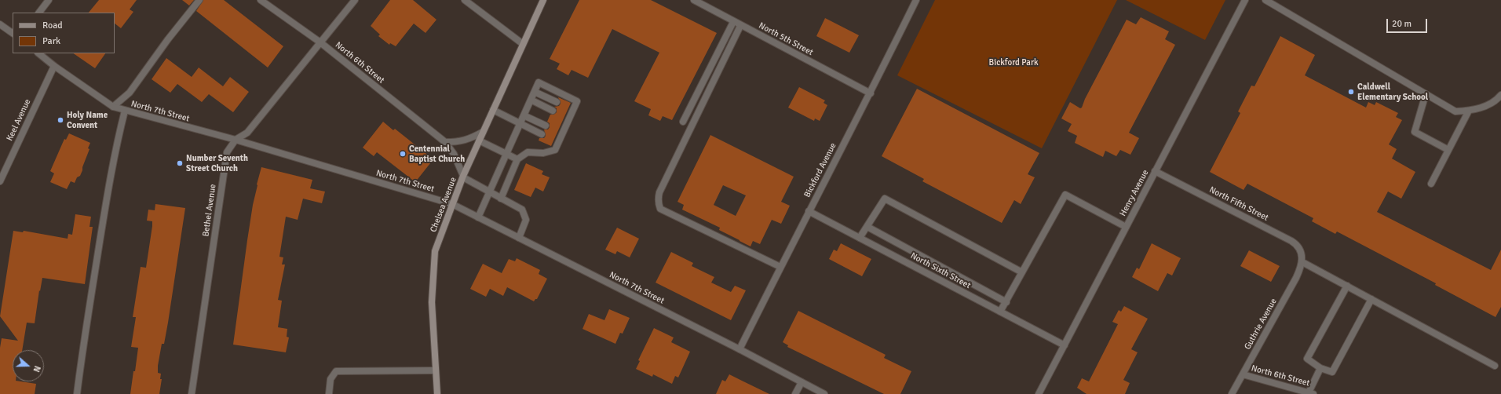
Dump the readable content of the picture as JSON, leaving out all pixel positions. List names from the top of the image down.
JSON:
{
  "streets": {
    "main road": ["Chelsea Avenue"],
    "street": [
      "North 5th Street",
      "North 6th Street",
      "North 7th Street",
      "Keel Avenue",
      "Bickford Avenue",
      "Henry Avenue",
      "North Fifth Street",
      "Bethel Avenue",
      "North Sixth Street",
      "Guthrie Avenue"
    ]
  },
  "crossings": [
    ["North 5th Street", "Bickford Avenue"],
    ["North 6th Street", "Chelsea Avenue"],
    ["North 6th Street", "Bethel Avenue"],
    ["North 6th Street", "Guthrie Avenue"],
    ["North 7th Street", "Keel Avenue"],
    ["North 7th Street", "Bickford Avenue"],
    ["North 7th Street", "Chelsea Avenue"],
    ["North 7th Street", "Bethel Avenue"],
    ["Bickford Avenue", "North Sixth Street"],
    ["Henry Avenue", "North Fifth Street"],
    ["Henry Avenue", "North Sixth Street"],
    ["North Fifth Street", "Guthrie Avenue"]
  ],
  "parks": ["Bickford Park"],
  "places": [
    "Caldwell Elementary School",
    "Holy Name Convent",
    "Centennial Baptist Church",
    "Number Seventh Street Church"
  ],
  "legend": ["Road", "Park"],
  "scale_bar": "20 m",
  "north": "right"
}
